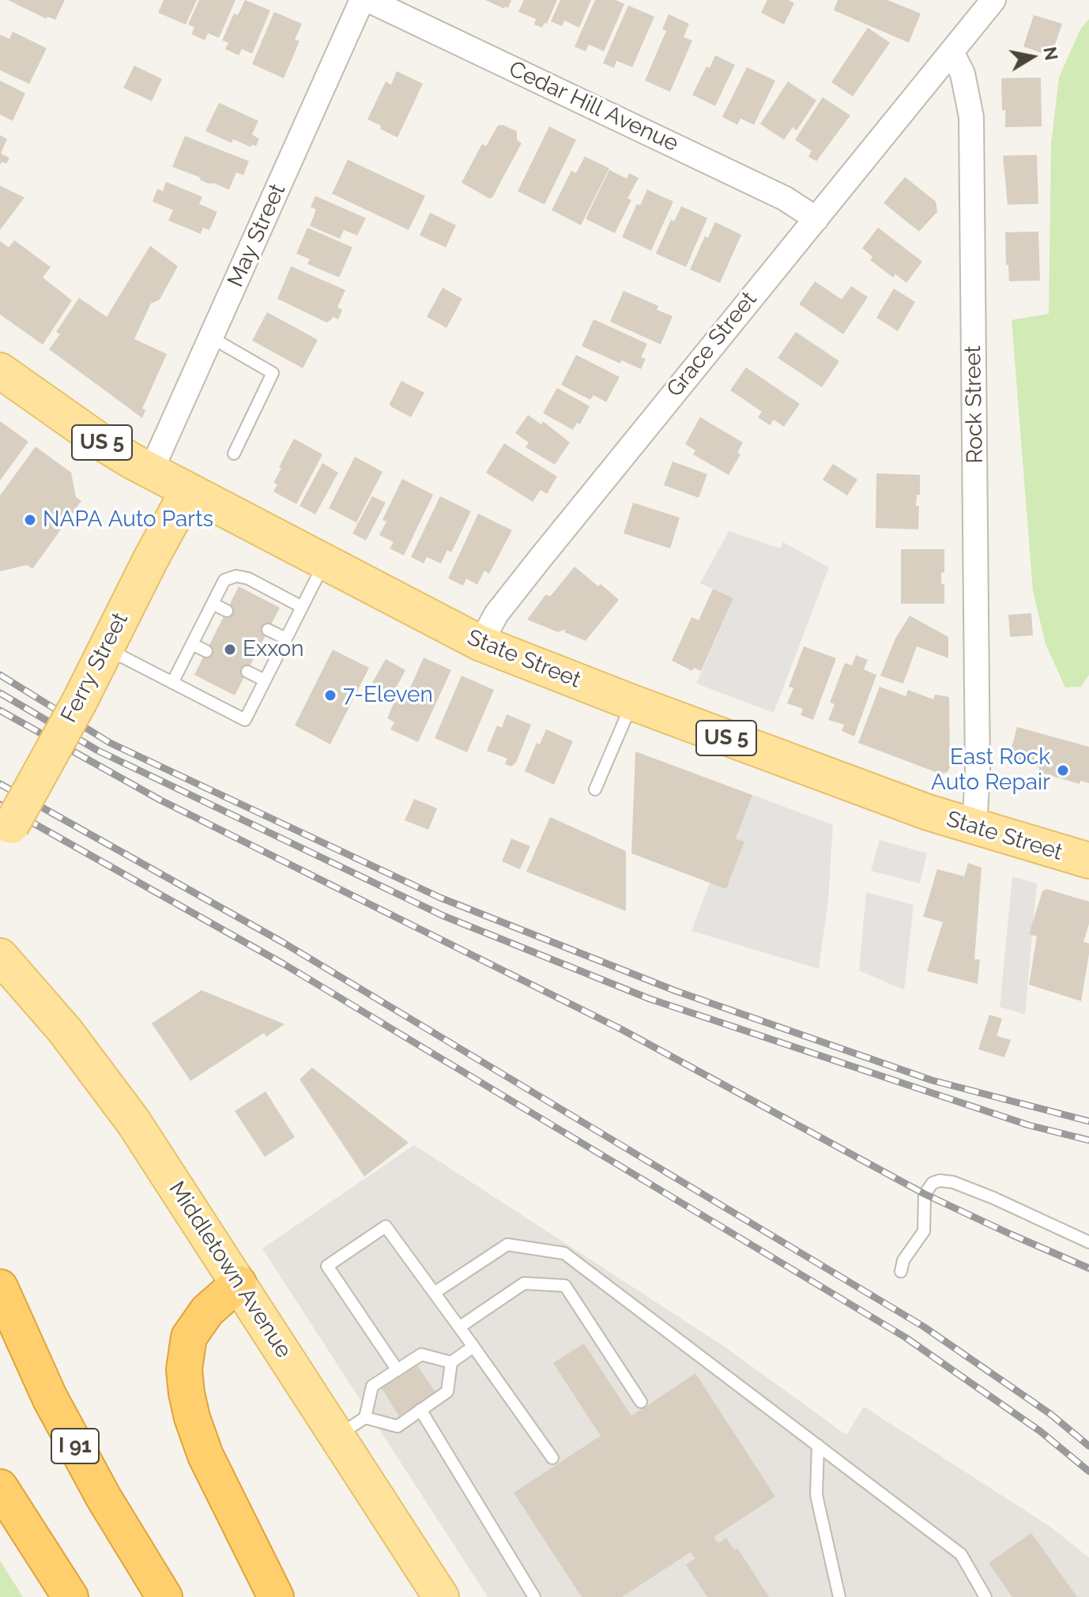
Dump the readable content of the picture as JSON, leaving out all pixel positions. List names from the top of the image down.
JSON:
{
  "streets": {
    "highway": ["I 91"],
    "main road": [
      "US 5",
      "State Street",
      "Ferry Street",
      "Middletown Avenue"
    ],
    "street": [
      "Cedar Hill Avenue",
      "May Street",
      "Grace Street",
      "Rock Street"
    ]
  },
  "crossings": [
    ["Cedar Hill Avenue", "Grace Street"],
    ["May Street", "State Street"],
    ["Grace Street", "Rock Street"],
    ["Grace Street", "State Street"],
    ["Rock Street", "State Street"],
    ["State Street", "Ferry Street"]
  ],
  "places": [
    "NAPA Auto Parts",
    "Exxon",
    "7-Eleven",
    "East Rock Auto Repair"
  ],
  "north": "right"
}
